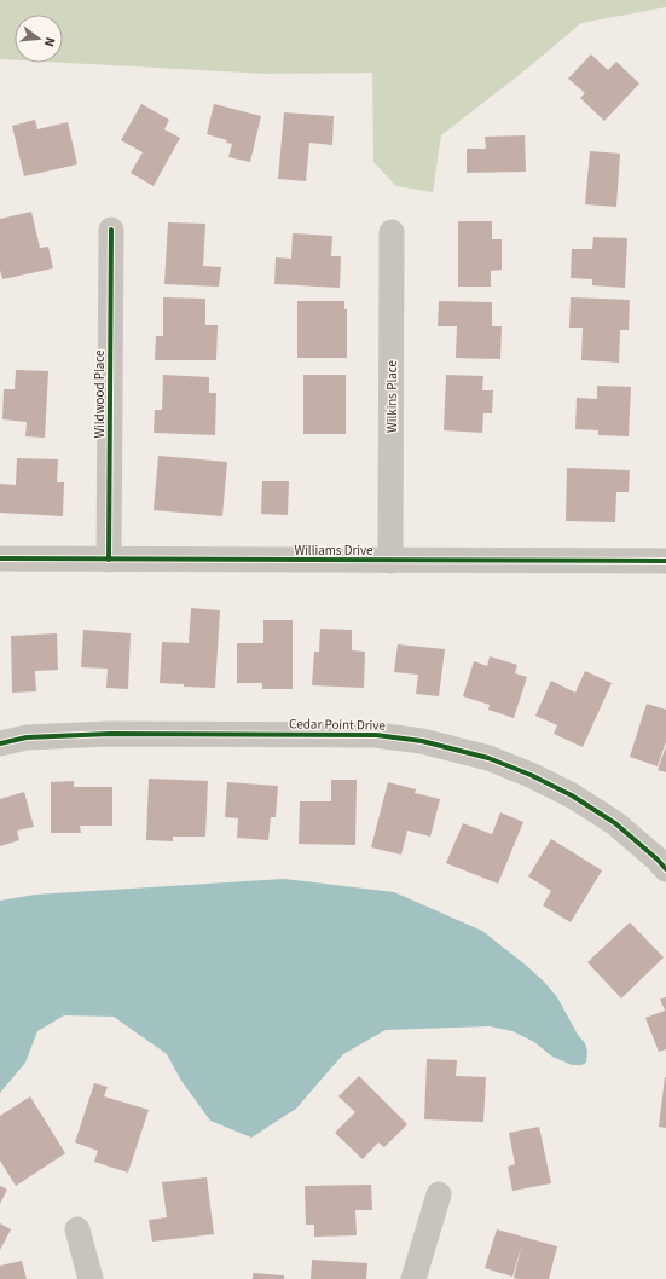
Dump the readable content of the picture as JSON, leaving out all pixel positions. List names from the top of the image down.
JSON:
{
  "streets": {
    "street": [
      "Wildwood Place",
      "Wilkins Place",
      "Williams Drive",
      "Cedar Point Drive"
    ]
  },
  "crossings": [
    ["Wildwood Place", "Williams Drive"],
    ["Wilkins Place", "Williams Drive"]
  ],
  "north": "right"
}
